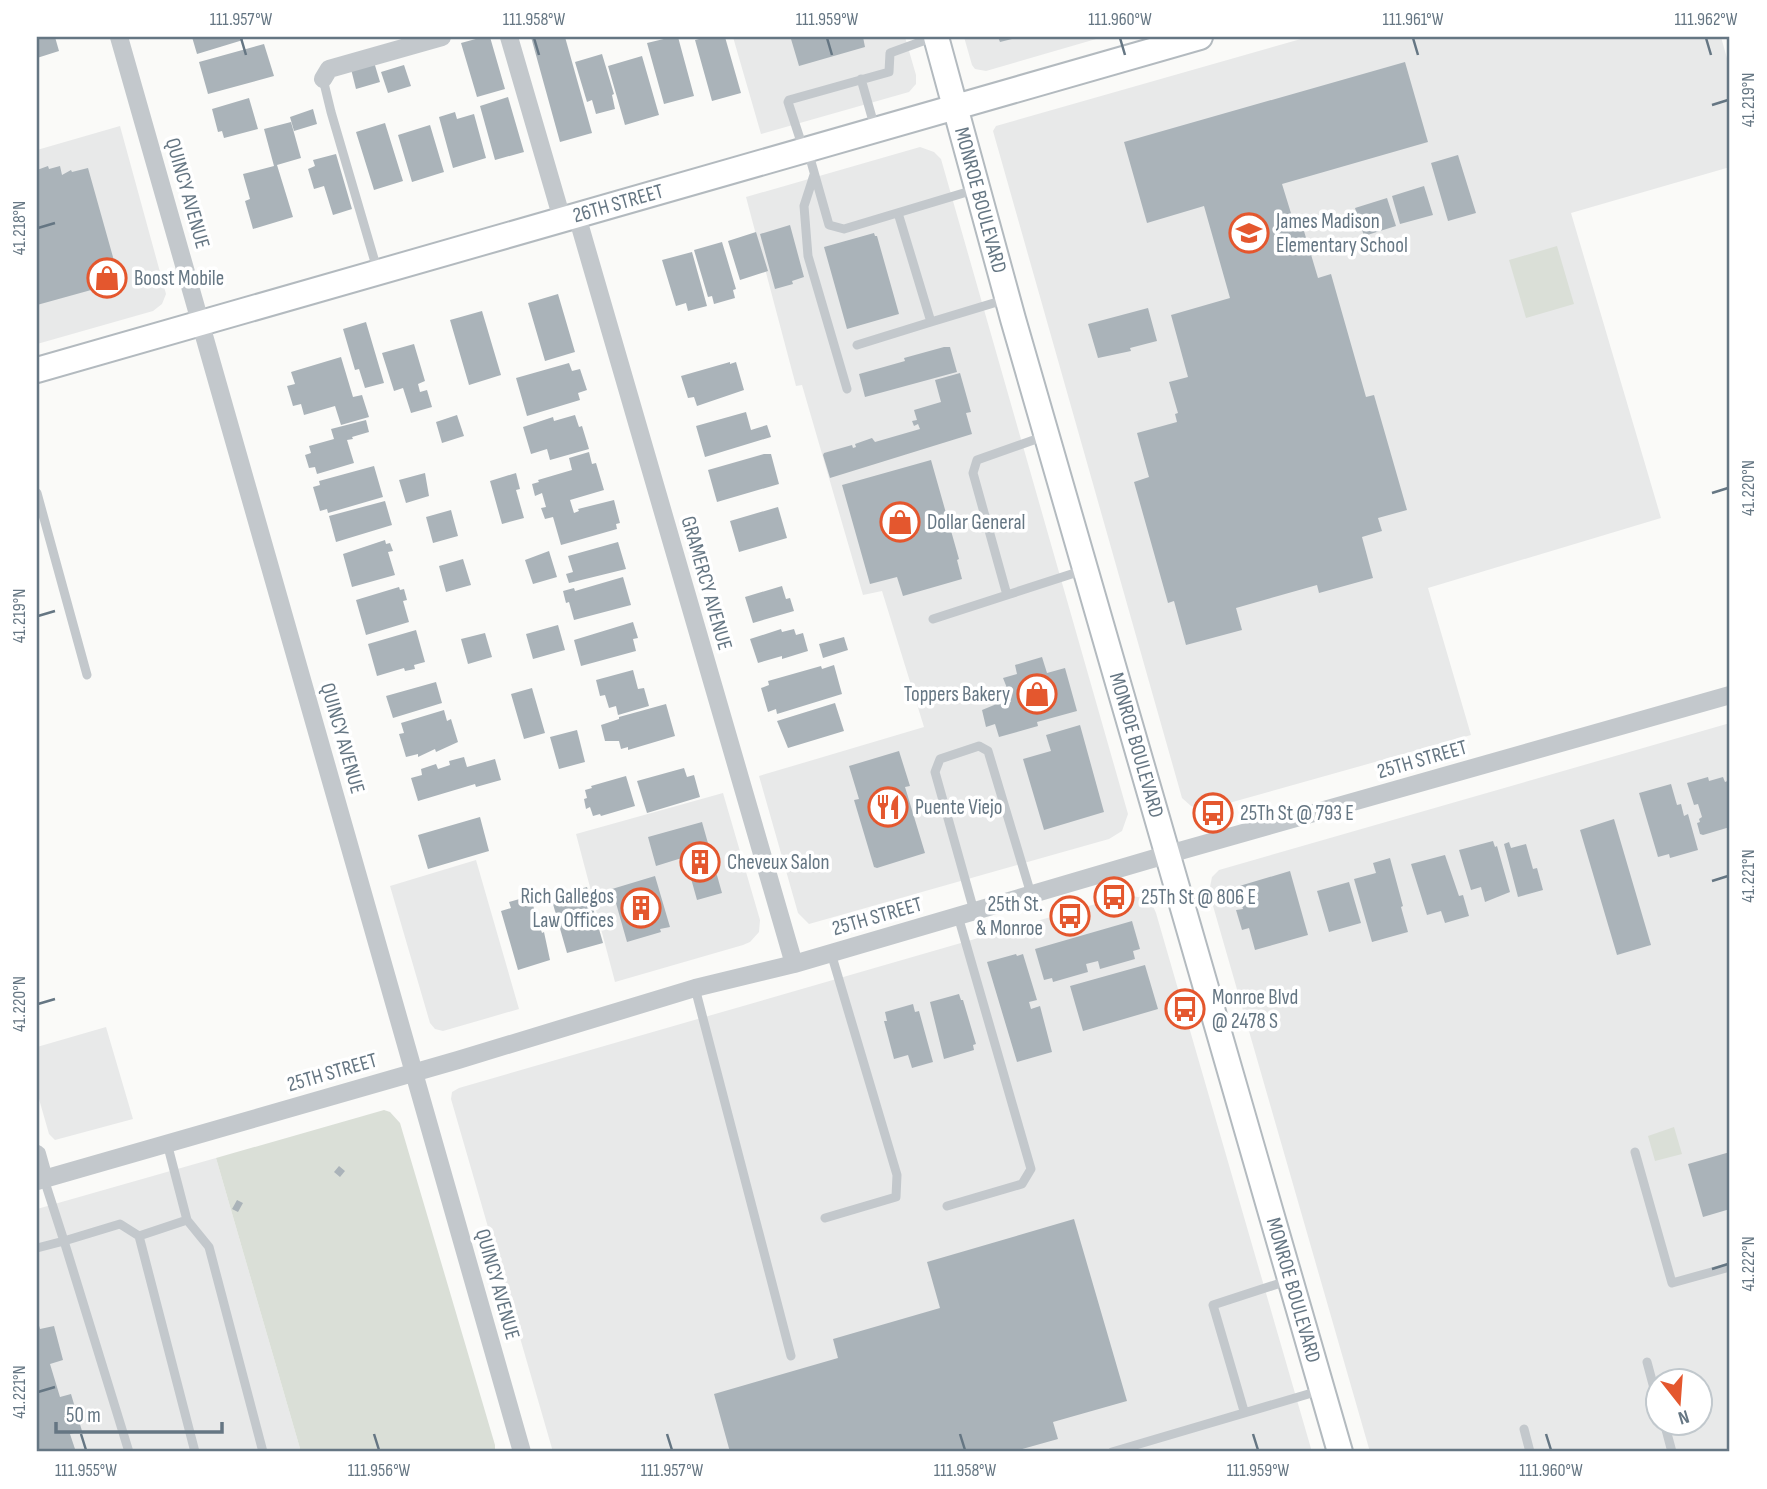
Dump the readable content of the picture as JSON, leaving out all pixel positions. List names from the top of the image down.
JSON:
{
  "streets": {
    "street": [
      "QUINCY AVENUE",
      "MONROE BOULEVARD",
      "26TH STREET",
      "GRAMERCY AVENUE",
      "25TH STREET"
    ]
  },
  "crossings": [
    ["QUINCY AVENUE", "26TH STREET"],
    ["QUINCY AVENUE", "25TH STREET"],
    ["MONROE BOULEVARD", "26TH STREET"],
    ["MONROE BOULEVARD", "25TH STREET"],
    ["26TH STREET", "GRAMERCY AVENUE"],
    ["GRAMERCY AVENUE", "25TH STREET"]
  ],
  "places": {
    "school or university": ["James Madison Elementary School"],
    "shop": ["Boost Mobile", "Dollar General", "Toppers Bakery"],
    "restaurant": ["Puente Viejo"],
    "bus stop": [
      "25Th St @ 793 E",
      "25Th St @ 806 E",
      "25th St. & Monroe",
      "Monroe Blvd @ 2478 S"
    ],
    "building": ["Cheveux Salon", "Rich Gallegos Law Offices"]
  },
  "scale_bar": "50 m",
  "north": "bottom",
  "coordinates": [
    "111.957°W",
    "111.958°W",
    "111.959°W",
    "111.960°W",
    "111.961°W",
    "111.962°W",
    "41.219°N",
    "41.218°N",
    "41.220°N",
    "41.221°N",
    "41.222°N",
    "111.955°W",
    "111.956°W"
  ]
}
